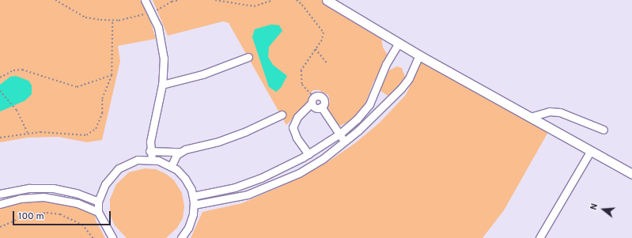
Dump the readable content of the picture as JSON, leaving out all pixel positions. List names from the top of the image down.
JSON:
{
  "scale_bar": "100 m",
  "north": "left"
}
